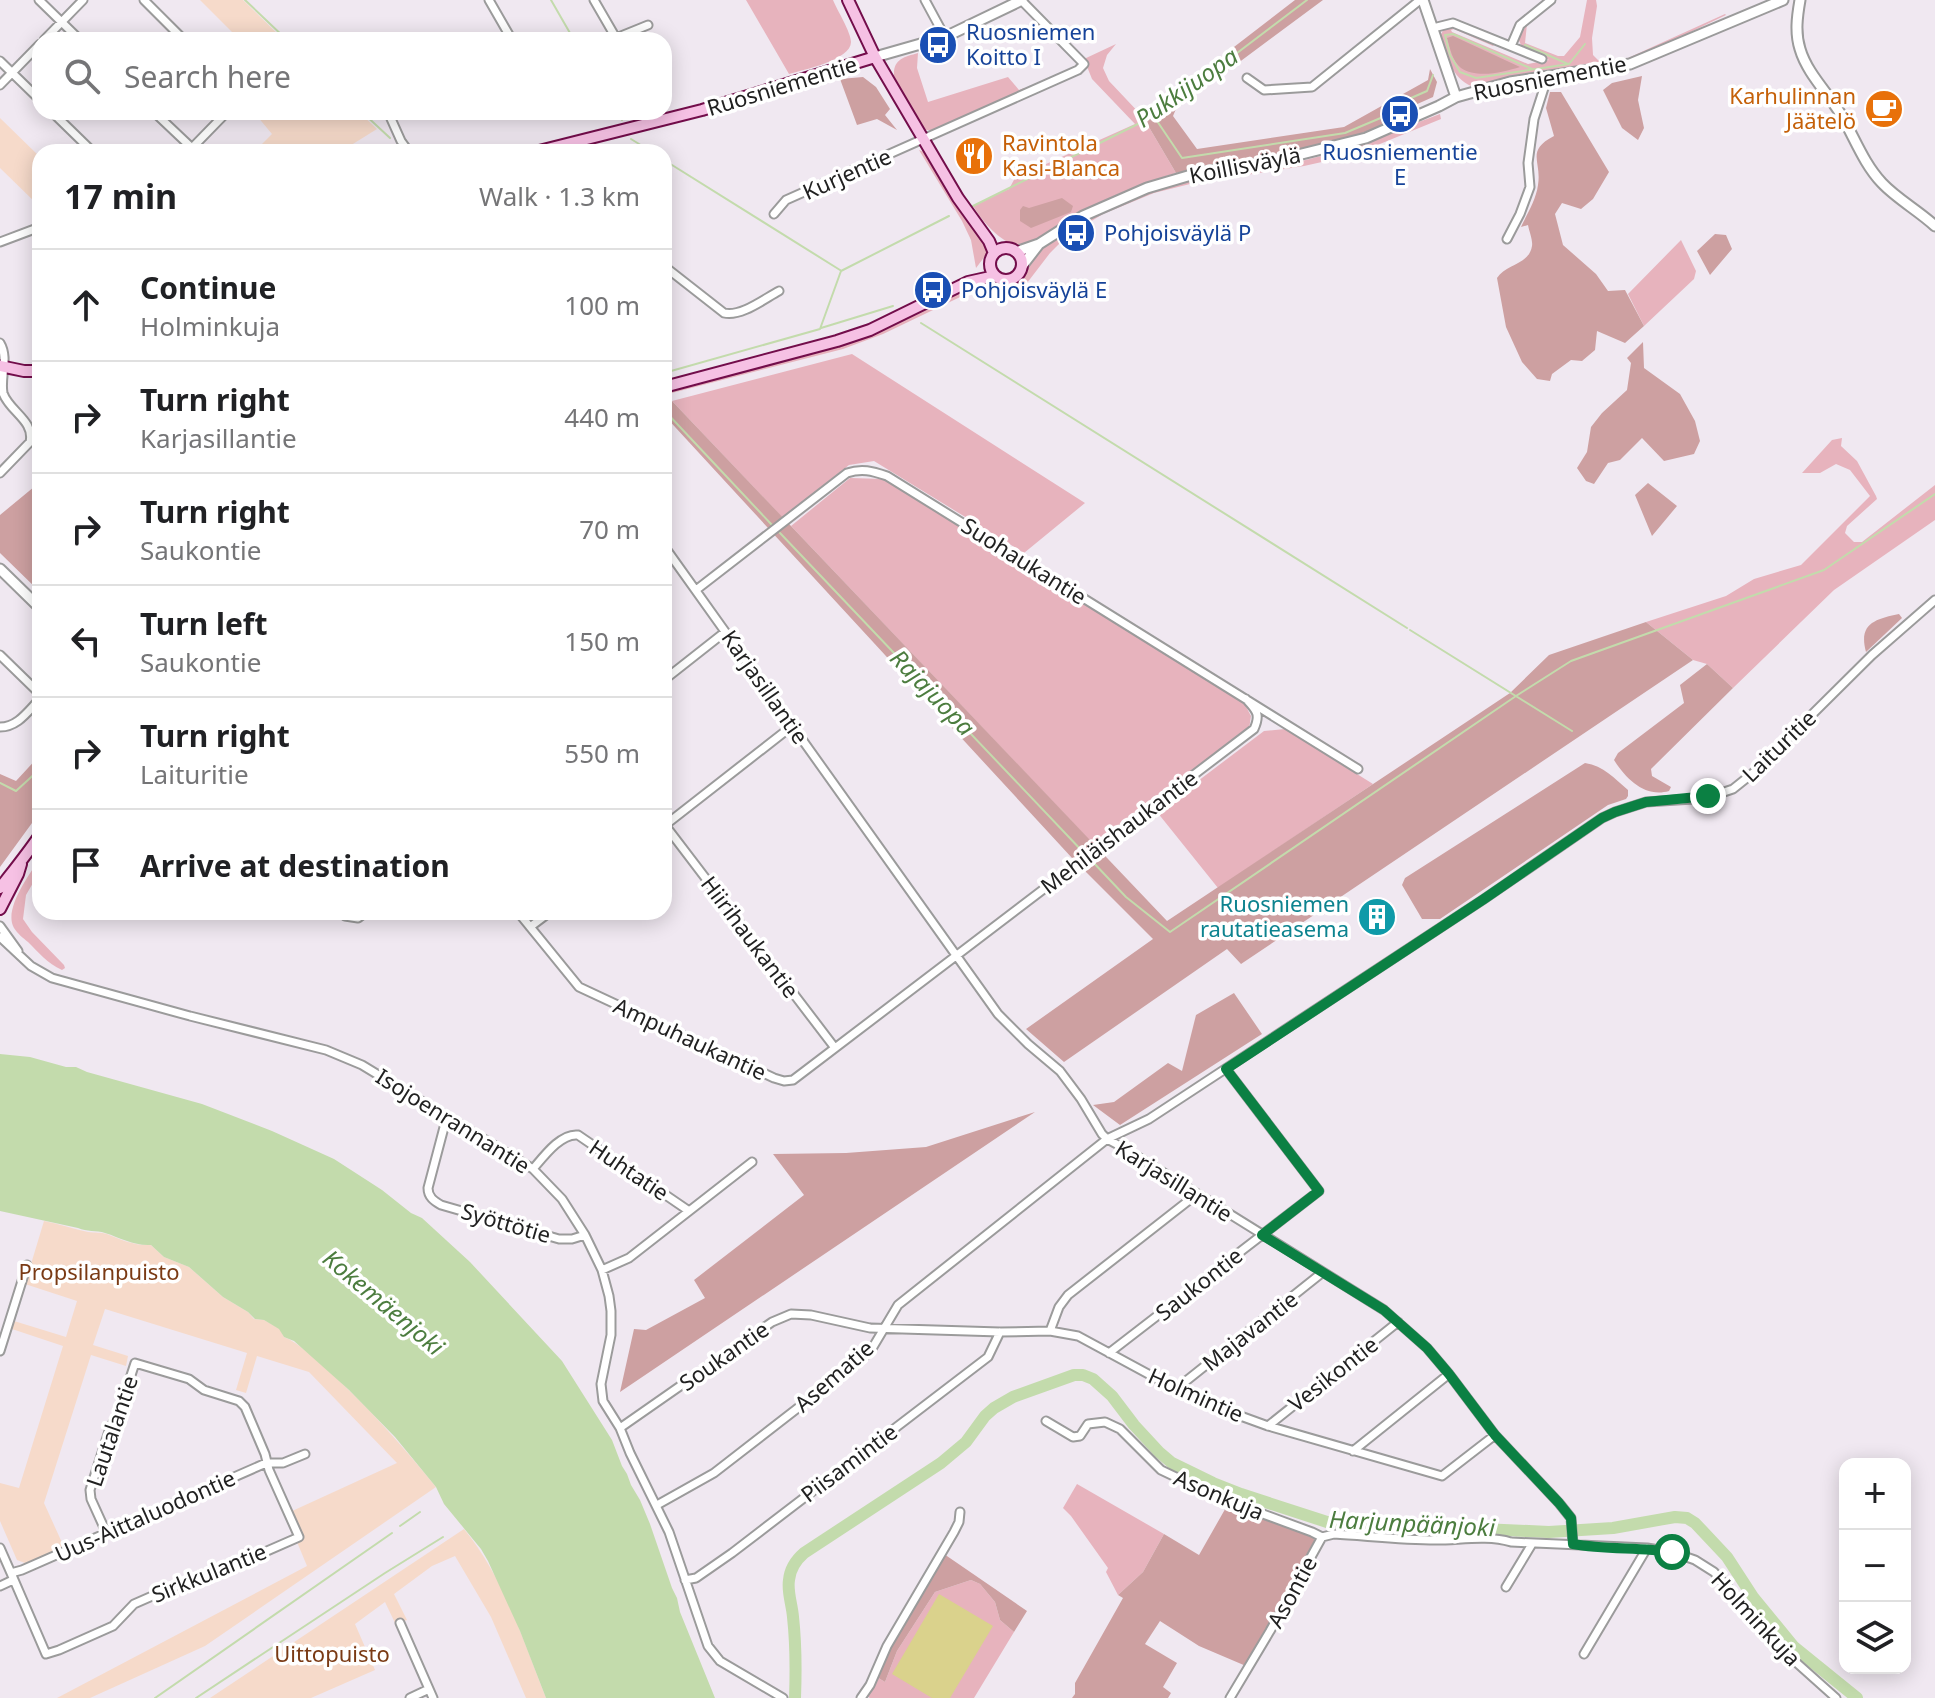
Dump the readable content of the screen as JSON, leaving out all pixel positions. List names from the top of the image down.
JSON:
{
  "streets": {
    "main road": ["Ruosniementie"],
    "street": [
      "Koillisväylä",
      "Kurjentie",
      "Suohaukantie",
      "Karjasillantie",
      "Laituritie",
      "Mehiläishaukantie",
      "Hiirihaukantie",
      "Ampuhaukantie",
      "Isojoenrannantie",
      "Huhtatie",
      "Syöttötie",
      "Saukontie",
      "Majavantie",
      "Soukantie",
      "Vesikontie",
      "Asematie",
      "Holmintie",
      "Lautalantie",
      "Piisamintie",
      "Asonkuja",
      "Uus-Aittaluodontie",
      "Sirkkulantie",
      "Asontie",
      "Holminkuja"
    ]
  },
  "crossings": [
    ["Ruosniementie", "Koillisväylä"],
    ["Ruosniementie", "Kurjentie"],
    ["Suohaukantie", "Karjasillantie"],
    ["Suohaukantie", "Mehiläishaukantie"],
    ["Karjasillantie", "Laituritie"],
    ["Karjasillantie", "Mehiläishaukantie"],
    ["Karjasillantie", "Ampuhaukantie"],
    ["Karjasillantie", "Saukontie"],
    ["Karjasillantie", "Majavantie"],
    ["Karjasillantie", "Vesikontie"],
    ["Karjasillantie", "Asematie"],
    ["Karjasillantie", "Holmintie"],
    ["Karjasillantie", "Asontie"],
    ["Karjasillantie", "Holminkuja"],
    ["Laituritie", "Saukontie"],
    ["Laituritie", "Asematie"],
    ["Mehiläishaukantie", "Ampuhaukantie"],
    ["Hiirihaukantie", "Ampuhaukantie"],
    ["Isojoenrannantie", "Huhtatie"],
    ["Isojoenrannantie", "Syöttötie"],
    ["Isojoenrannantie", "Soukantie"],
    ["Isojoenrannantie", "Asematie"],
    ["Isojoenrannantie", "Piisamintie"],
    ["Saukontie", "Holmintie"],
    ["Majavantie", "Holmintie"],
    ["Soukantie", "Asematie"],
    ["Soukantie", "Holmintie"],
    ["Vesikontie", "Holmintie"],
    ["Asematie", "Holmintie"],
    ["Holmintie", "Piisamintie"],
    ["Lautalantie", "Uus-Aittaluodontie"],
    ["Lautalantie", "Sirkkulantie"],
    ["Asonkuja", "Asontie"],
    ["Uus-Aittaluodontie", "Sirkkulantie"],
    ["Asontie", "Holminkuja"]
  ],
  "water": [
    "Pukkijuopa",
    "Rajajuopa",
    "Kokemäenjoki",
    "Harjunpäänjoki"
  ],
  "parks": ["Propsilanpuisto", "Uittopuisto"],
  "places": {
    "bus stop": [
      "Ruosniemen Koitto I",
      "Ruosniementie E",
      "Pohjoisväylä P",
      "Pohjoisväylä E"
    ],
    "cafe": ["Karhulinnan Jäätelö"],
    "restaurant": ["Ravintola Kasi-Blanca"],
    "building": ["Ruosniemen rautatieasema"]
  },
  "page": {
    "search": "Search here",
    "heading": ["17 min", "Walk · 1.3 km"],
    "list": [
      ["Continue", "Holminkuja", "100 m"],
      ["Turn right", "Karjasillantie", "440 m"],
      ["Turn right", "Saukontie", "70 m"],
      ["Turn left", "Saukontie", "150 m"],
      ["Turn right", "Laituritie", "550 m"],
      "Arrive at destination"
    ],
    "map_buttons": ["+", "−"]
  }
}
